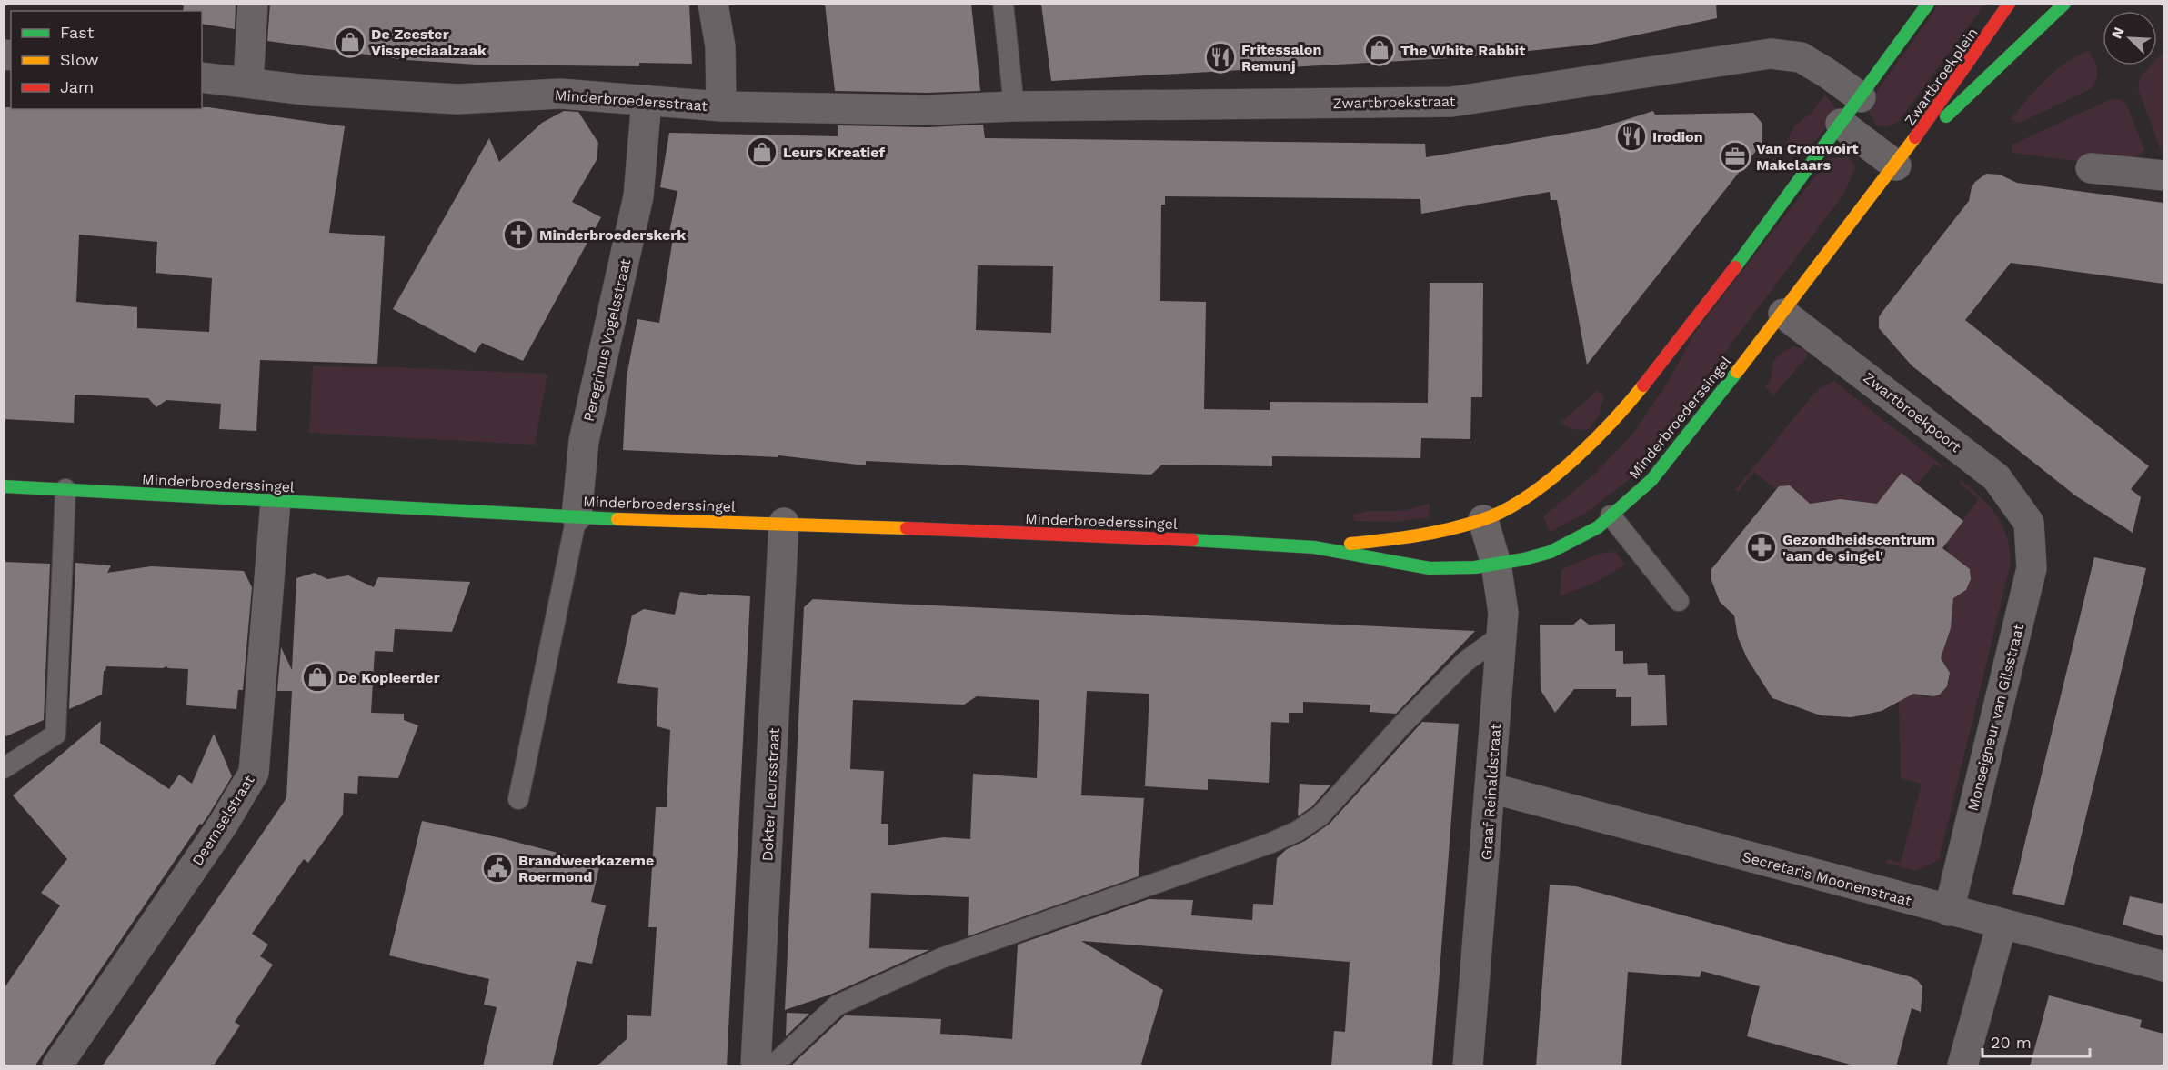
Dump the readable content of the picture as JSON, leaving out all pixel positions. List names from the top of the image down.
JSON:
{
  "streets": {
    "main road": ["Zwartbroekplein", "Minderbroederssingel"],
    "street": [
      "Minderbroedersstraat",
      "Zwartbroekstraat",
      "Peregrinus Vogelsstraat",
      "Zwartbroekpoort",
      "Monseigneur van Gilsstraat",
      "Graaf Reinaldstraat",
      "Dokter Leursstraat",
      "Deemselstraat",
      "Secretaris Moonenstraat"
    ]
  },
  "crossings": [
    ["Zwartbroekplein", "Minderbroederssingel"],
    ["Minderbroedersstraat", "Zwartbroekstraat"],
    ["Minderbroedersstraat", "Peregrinus Vogelsstraat"],
    ["Peregrinus Vogelsstraat", "Minderbroederssingel"],
    ["Zwartbroekpoort", "Minderbroederssingel"],
    ["Zwartbroekpoort", "Monseigneur van Gilsstraat"],
    ["Minderbroederssingel", "Graaf Reinaldstraat"],
    ["Minderbroederssingel", "Dokter Leursstraat"],
    ["Minderbroederssingel", "Deemselstraat"],
    ["Monseigneur van Gilsstraat", "Secretaris Moonenstraat"],
    ["Graaf Reinaldstraat", "Secretaris Moonenstraat"]
  ],
  "places": {
    "shop": [
      "De Zeester Visspeciaalzaak",
      "The White Rabbit",
      "Leurs Kreatief",
      "De Kopieerder"
    ],
    "restaurant": ["Fritessalon Remunj", "Irodion"],
    "office": ["Van Cromvoirt Makelaars"],
    "church": ["Minderbroederskerk"],
    "pharmacy": ["Gezondheidscentrum 'aan de singel'"],
    "public building": ["Brandweerkazerne Roermond"]
  },
  "legend": ["Fast", "Slow", "Jam"],
  "scale_bar": "20 m",
  "north": "top left"
}
